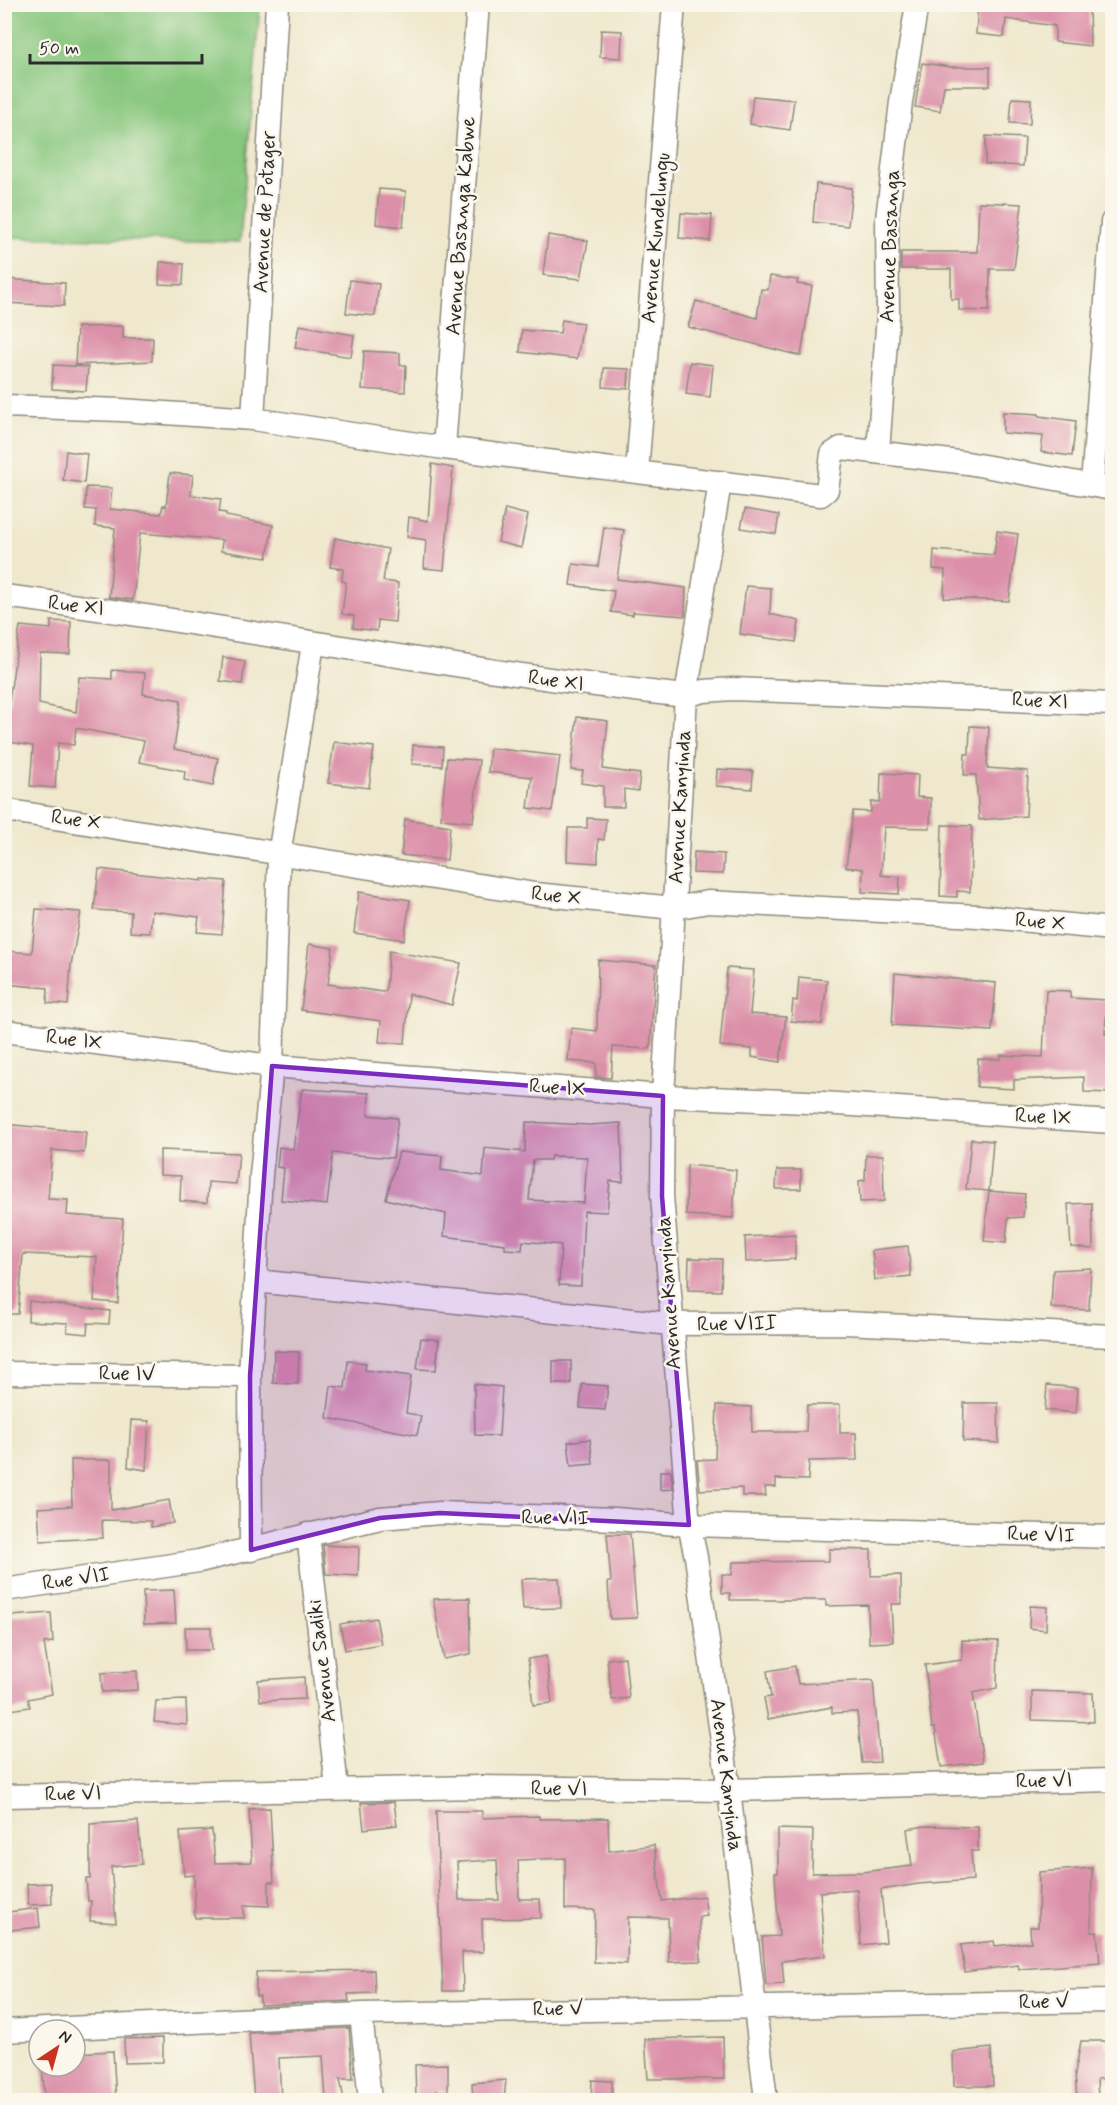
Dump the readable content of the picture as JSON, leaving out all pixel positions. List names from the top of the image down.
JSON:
{
  "streets": {
    "street": [
      "Avenue de Potager",
      "Avenue Basanga Kabwe",
      "Avenue Kundelungu",
      "Avenue Basanga",
      "Rue XI",
      "Avenue Kanyinda",
      "Rue X",
      "Rue IX",
      "Rue VIII",
      "Rue IV",
      "Rue VII",
      "Avenue Sadiki",
      "Rue VI",
      "Rue V"
    ]
  },
  "crossings": [
    ["Rue XI", "Avenue Kanyinda"],
    ["Avenue Kanyinda", "Rue X"],
    ["Avenue Kanyinda", "Rue IX"],
    ["Avenue Kanyinda", "Rue VIII"],
    ["Avenue Kanyinda", "Rue VII"],
    ["Avenue Kanyinda", "Rue VI"],
    ["Avenue Kanyinda", "Rue V"],
    ["Rue VII", "Avenue Sadiki"],
    ["Avenue Sadiki", "Rue VI"]
  ],
  "scale_bar": "50 m",
  "north": "top right"
}
